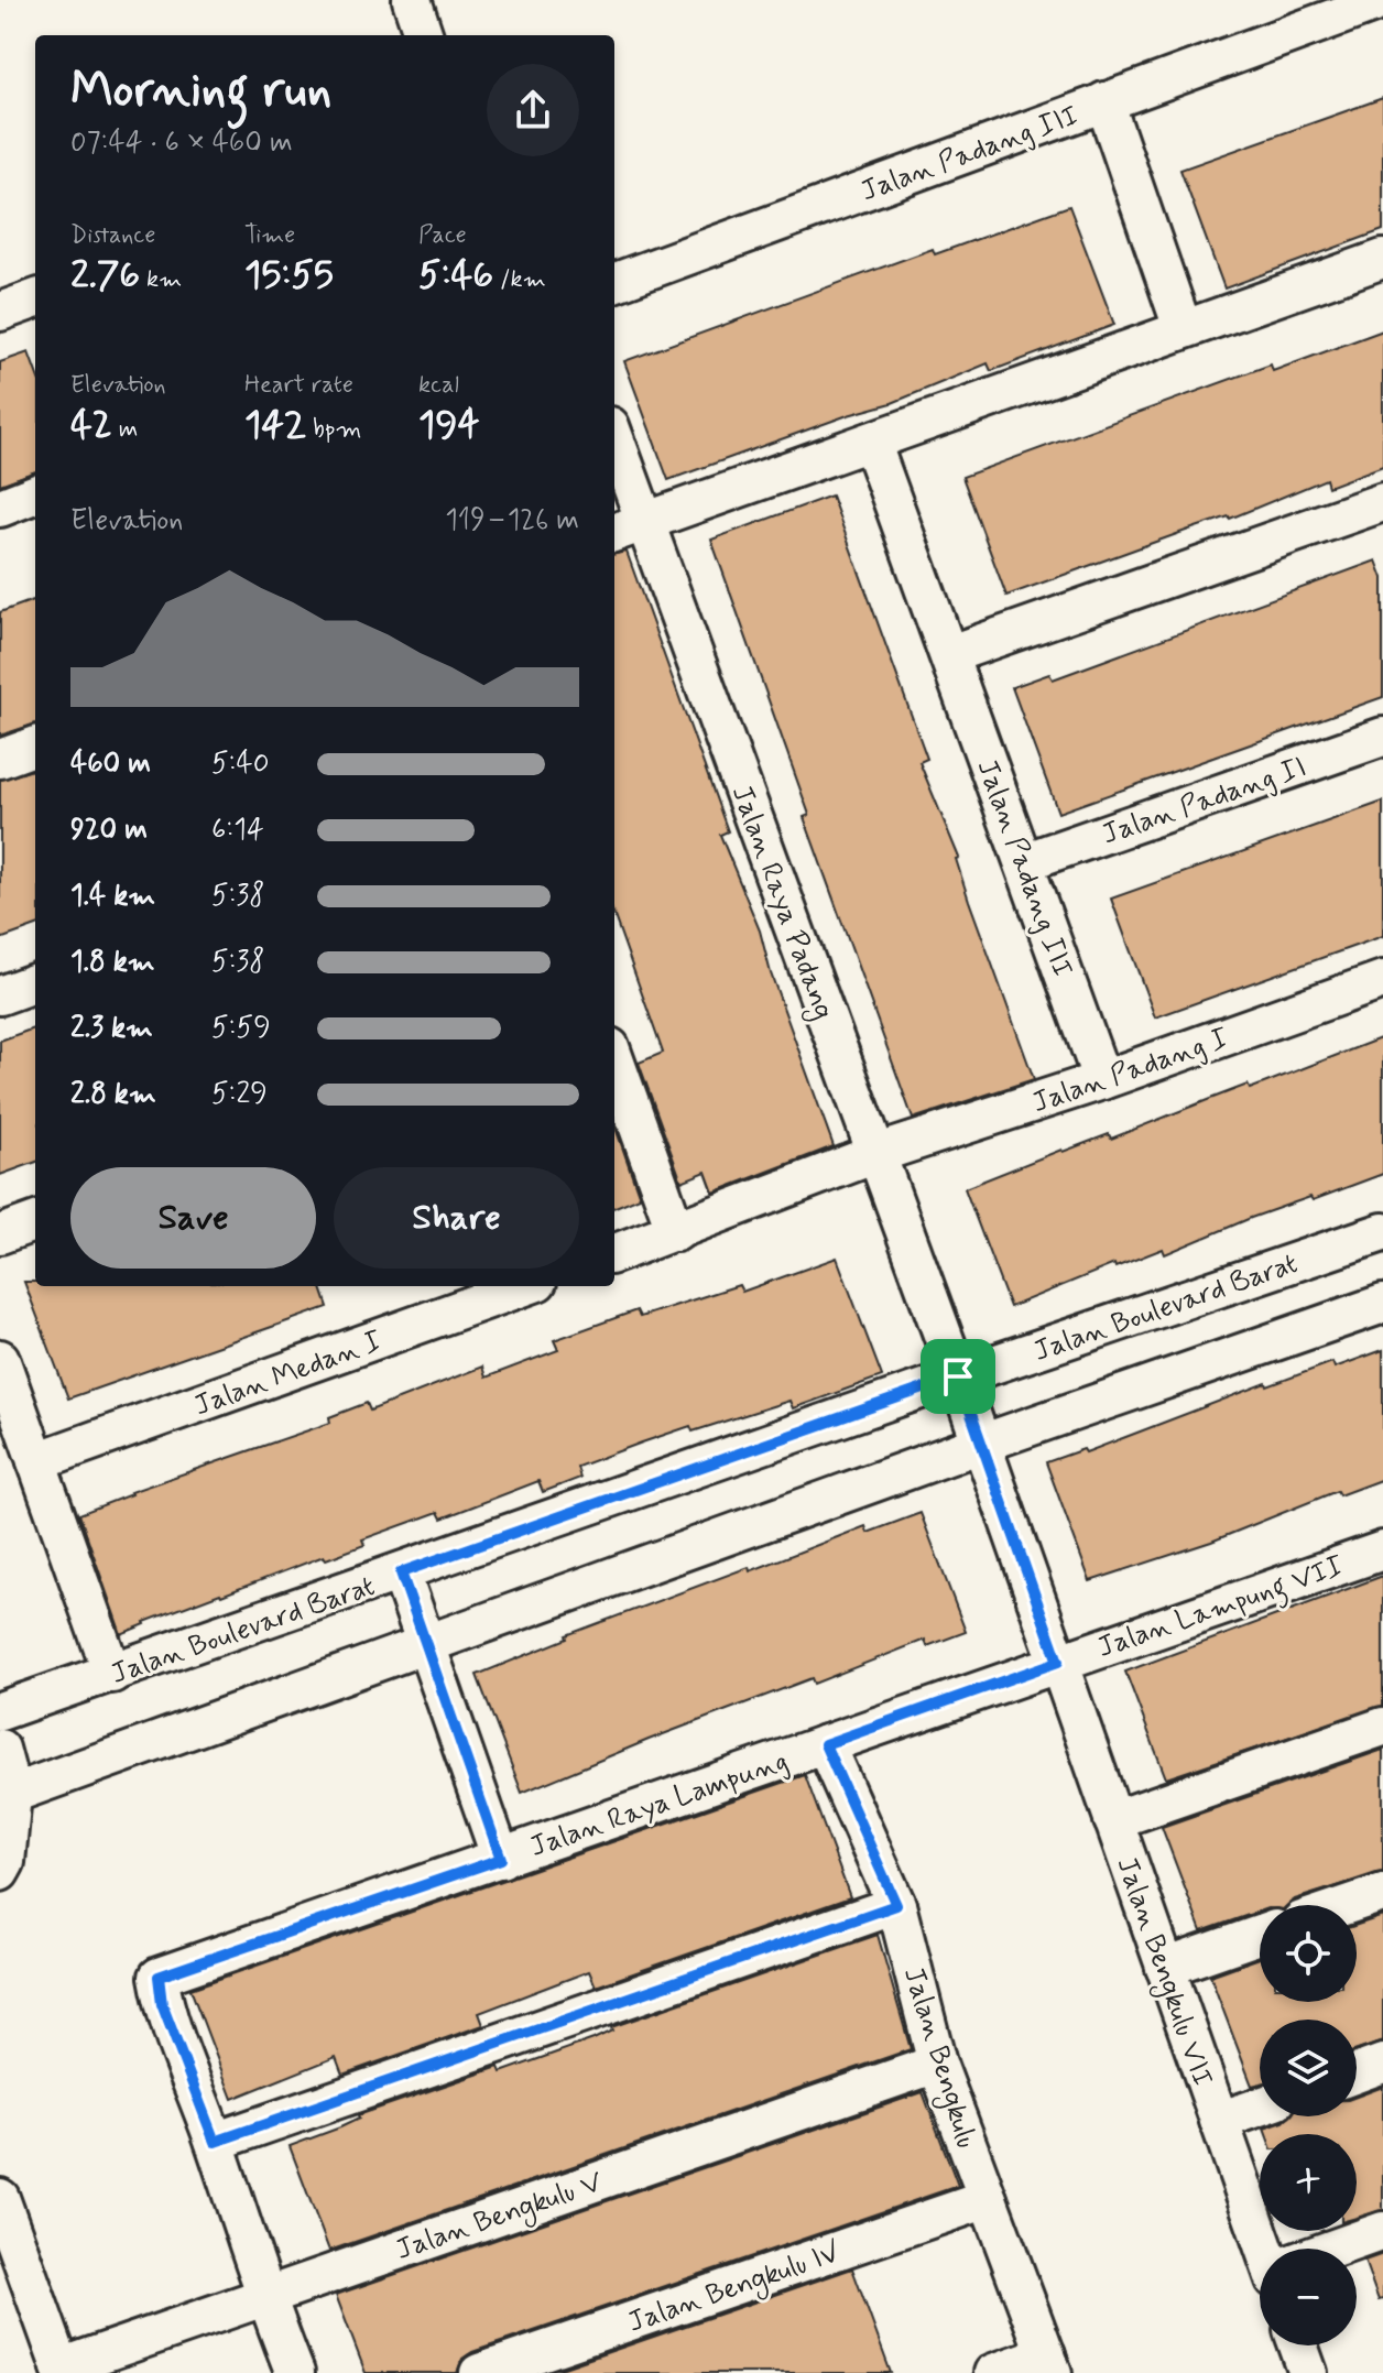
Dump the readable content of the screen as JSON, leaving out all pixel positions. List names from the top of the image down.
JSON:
{
  "streets": {
    "street": [
      "Jalan Padang III",
      "Jalan Padang II",
      "Jalan Raya Padang",
      "Jalan Padang I",
      "Jalan Boulevard Barat",
      "Jalan Medan I",
      "Jalan Lampung VII",
      "Jalan Raya Lampung",
      "Jalan Bengkulu VII",
      "Jalan Bengkulu",
      "Jalan Bengkulu V",
      "Jalan Bengkulu IV"
    ]
  },
  "crossings": [
    ["Jalan Padang III", "Jalan Padang II"],
    ["Jalan Padang III", "Jalan Padang I"],
    ["Jalan Raya Padang", "Jalan Padang I"],
    ["Jalan Raya Padang", "Jalan Boulevard Barat"],
    ["Jalan Raya Padang", "Jalan Bengkulu VII"],
    ["Jalan Lampung VII", "Jalan Raya Lampung"],
    ["Jalan Lampung VII", "Jalan Bengkulu VII"],
    ["Jalan Raya Lampung", "Jalan Bengkulu VII"],
    ["Jalan Raya Lampung", "Jalan Bengkulu"],
    ["Jalan Bengkulu", "Jalan Bengkulu V"],
    ["Jalan Bengkulu", "Jalan Bengkulu IV"]
  ],
  "page": {
    "heading": ["Morning run", "07:44 · 6 × 460 m"],
    "stats": [
      ["Distance", "2.76 km"],
      ["Time", "15:55"],
      ["Pace", "5:46 /km"],
      ["Elevation", "42 m"],
      ["Heart rate", "142 bpm"],
      ["kcal", "194"]
    ],
    "chart": ["Elevation", "119–126 m"],
    "list": [
      {
        "name": "460 m",
        "note": "5:40"
      },
      {
        "name": "920 m",
        "note": "6:14"
      },
      {
        "name": "1.4 km",
        "note": "5:38"
      },
      {
        "name": "1.8 km",
        "note": "5:38"
      },
      {
        "name": "2.3 km",
        "note": "5:59"
      },
      {
        "name": "2.8 km",
        "note": "5:29"
      }
    ],
    "buttons": ["Save", "Share"],
    "map_buttons": ["+", "−"]
  }
}
